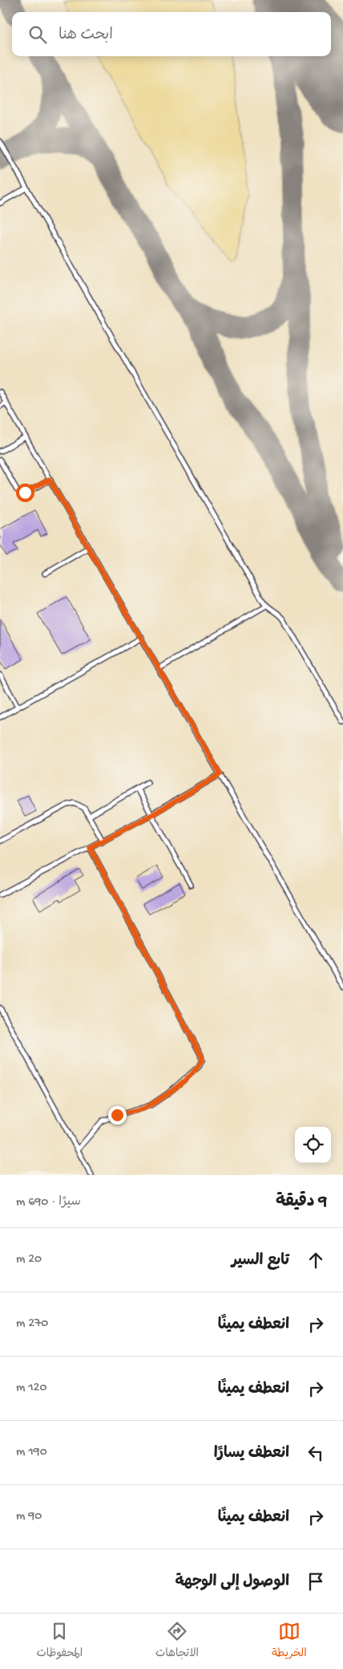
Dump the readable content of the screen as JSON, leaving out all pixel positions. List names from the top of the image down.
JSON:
{
  "page": {
    "search": "ابحث هنا",
    "heading": ["9 دقيقة", "سيرًا · 690 m"],
    "list": [
      ["تابع السير", "20 m"],
      ["انعطف يمينًا", "270 m"],
      ["انعطف يمينًا", "120 m"],
      ["انعطف يسارًا", "190 m"],
      ["انعطف يمينًا", "90 m"],
      "الوصول إلى الوجهة"
    ],
    "nav": ["الخريطة", "الاتجاهات", "المحفوظات"]
  }
}
